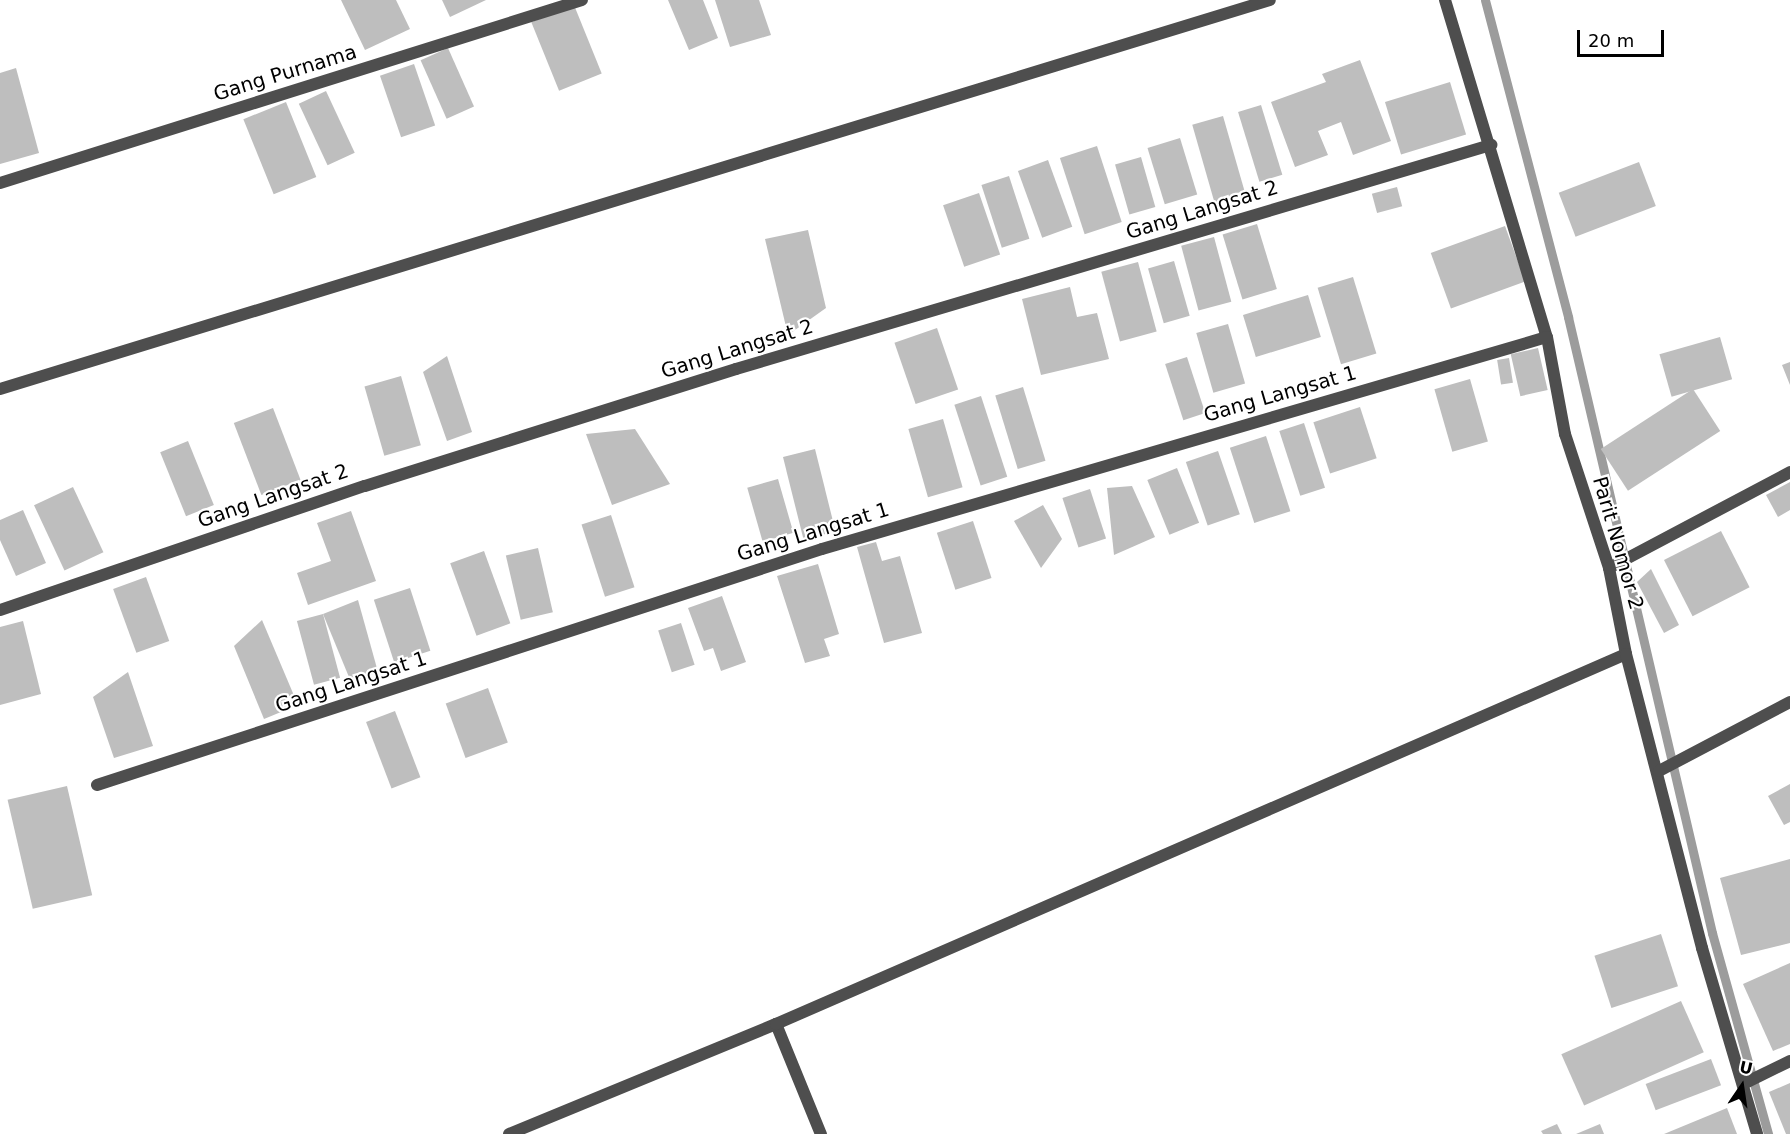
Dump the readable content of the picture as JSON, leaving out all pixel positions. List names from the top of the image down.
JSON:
{
  "streets": {
    "street": [
      "Gang Purnama",
      "Gang Langsat 2",
      "Gang Langsat 1",
      "Parit Nomor 2"
    ]
  },
  "crossings": [
    ["Gang Langsat 2", "Parit Nomor 2"],
    ["Gang Langsat 1", "Parit Nomor 2"]
  ],
  "scale_bar": "20 m",
  "north": "top"
}
